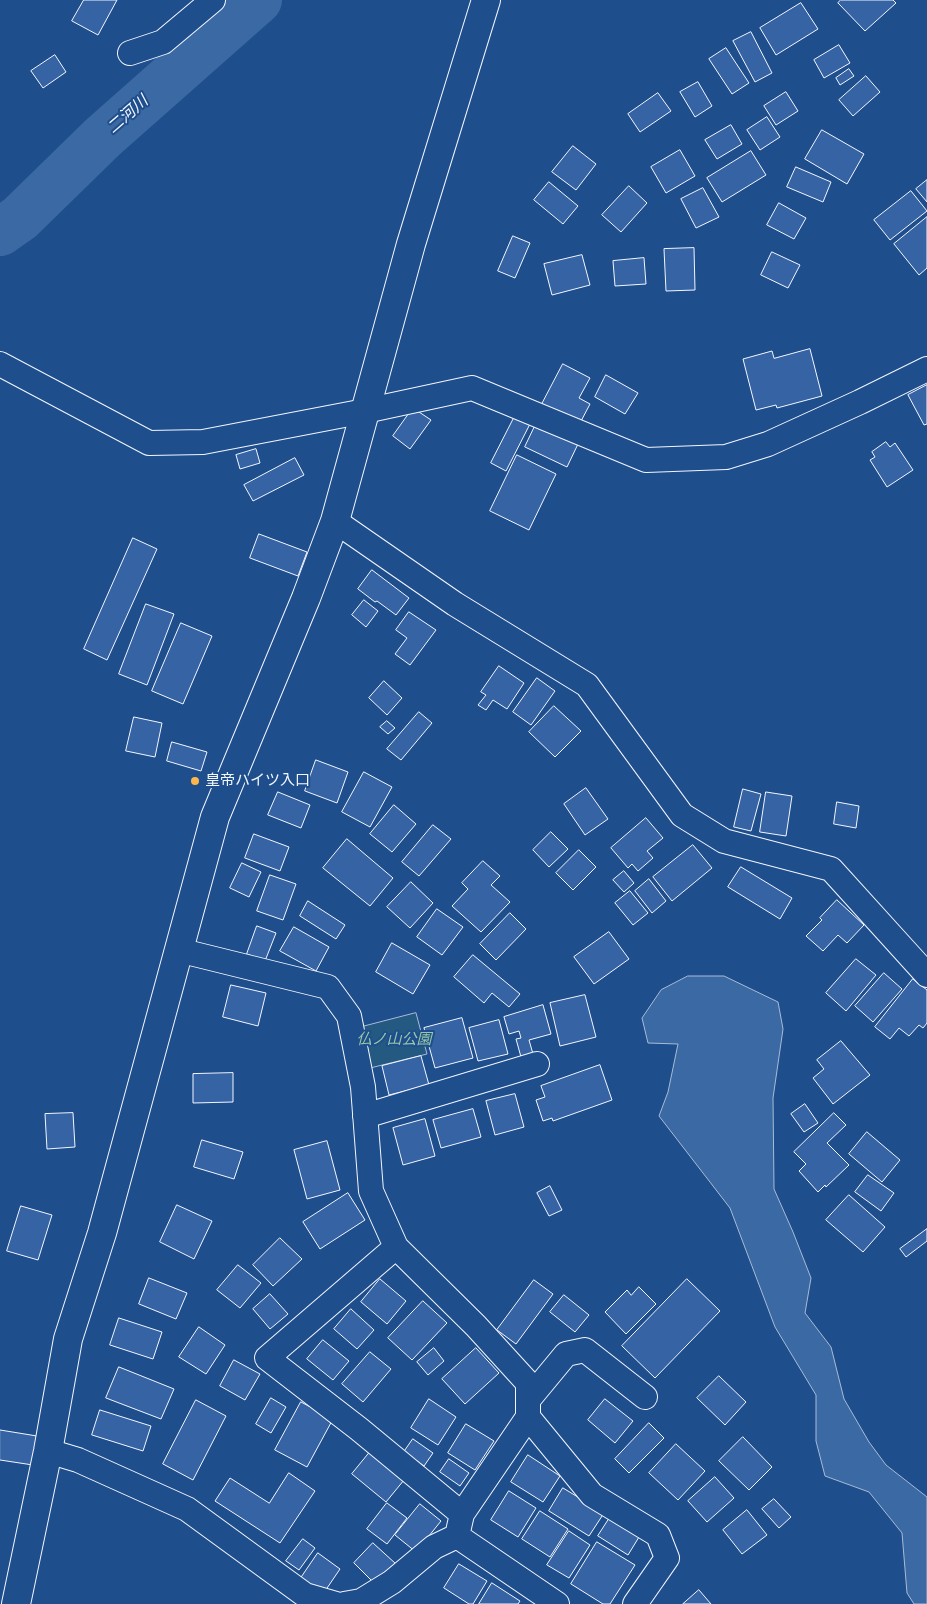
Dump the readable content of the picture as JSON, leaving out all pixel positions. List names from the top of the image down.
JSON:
{
  "water": ["二河川"],
  "parks": ["仏ノ山公園"],
  "places": ["皇帝ハイツ入口"]
}
